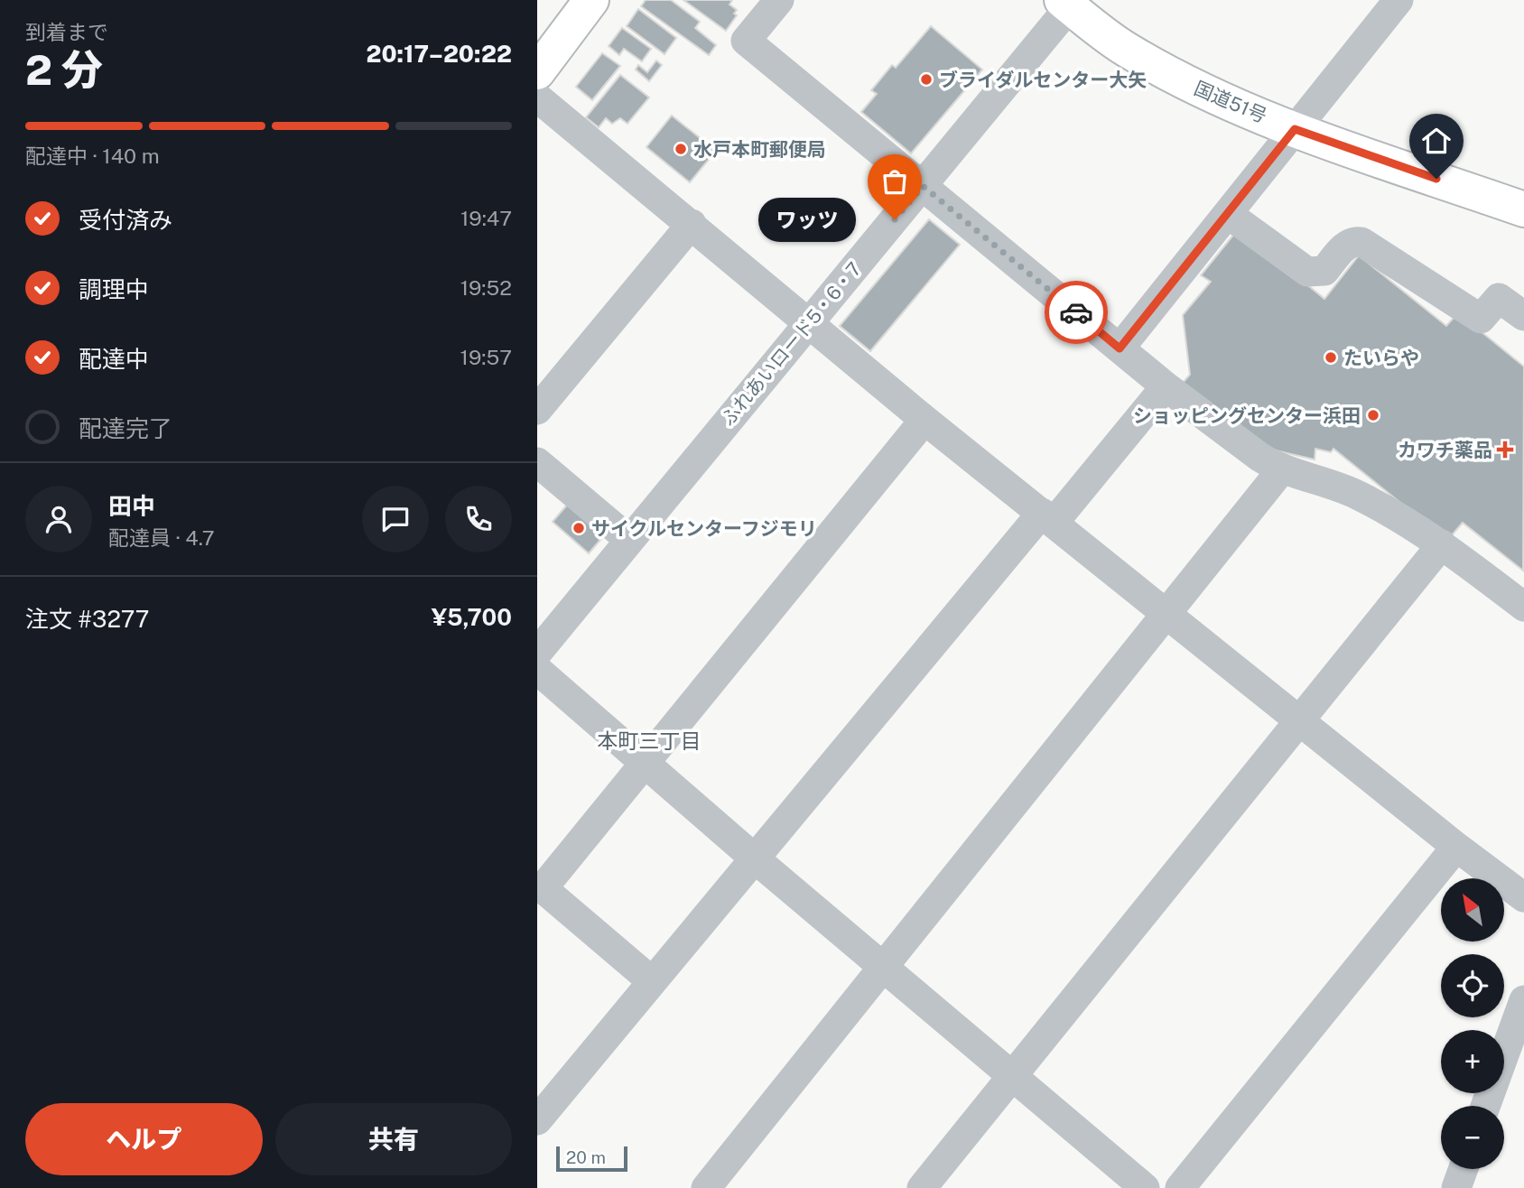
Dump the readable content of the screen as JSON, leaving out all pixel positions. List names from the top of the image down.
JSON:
{
  "streets": {
    "highway": ["国道51号"],
    "street": ["ふれあいロード5・6・7"]
  },
  "crossings": [
    ["国道51号", "ふれあいロード5・6・7"]
  ],
  "districts": ["本町三丁目"],
  "places": {
    "other": [
      "ブライダルセンター大矢",
      "水戸本町郵便局",
      "ワッツ",
      "たいらや",
      "ショッピングセンター浜田",
      "サイクルセンターフジモリ"
    ],
    "health": ["カワチ薬品"]
  },
  "scale_bar": "20 m",
  "north": "top left",
  "page": {
    "heading": ["2 分", "到着まで", "20:17–20:22"],
    "panel": [
      "田中",
      "配達員 · 4.7",
      "注文 #3277",
      "¥5,700"
    ],
    "bar": "配達中 · 140 m",
    "list": [
      ["受付済み", "19:47"],
      ["調理中", "19:52"],
      ["配達中", "19:57"],
      "配達完了"
    ],
    "bubble": "ワッツ",
    "map_buttons": ["+", "−"],
    "buttons": ["ヘルプ", "共有"],
    "scale": "20 m"
  }
}
